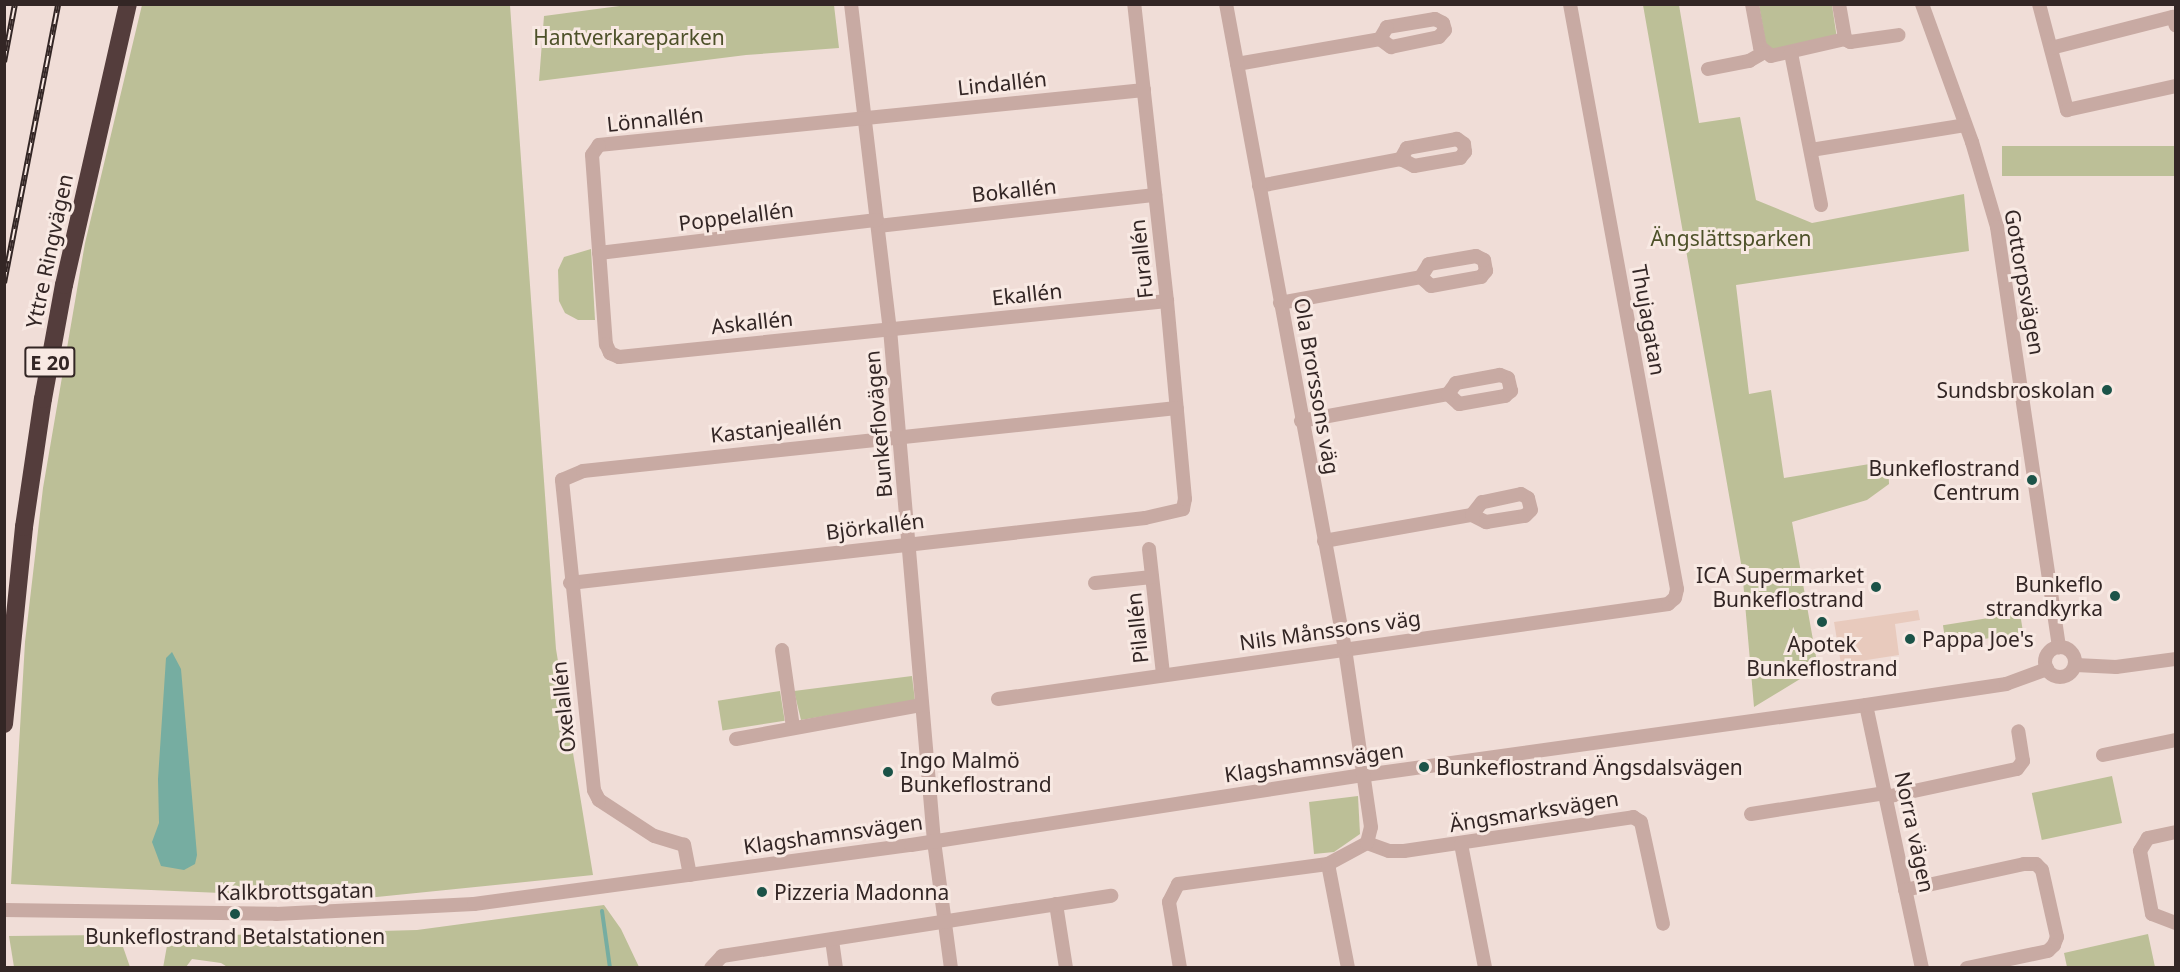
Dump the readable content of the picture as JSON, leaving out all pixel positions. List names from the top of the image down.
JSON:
{
  "streets": {
    "highway": ["Yttre Ringvägen", "E 20"],
    "street": [
      "Lindallén",
      "Lönnallén",
      "Bokallén",
      "Poppelallén",
      "Furallén",
      "Gottorpsvägen",
      "Ekallén",
      "Thujagatan",
      "Askallén",
      "Ola Brorssons väg",
      "Bunkeflovägen",
      "Kastanjeallén",
      "Björkallén",
      "Pilallén",
      "Nils Månssons väg",
      "Oxelallén",
      "Klagshamnsvägen",
      "Ängsmarksvägen",
      "Norra vägen",
      "Kalkbrottsgatan"
    ]
  },
  "crossings": [
    ["Lindallén", "Lönnallén"],
    ["Lindallén", "Furallén"],
    ["Lindallén", "Bunkeflovägen"],
    ["Lönnallén", "Poppelallén"],
    ["Lönnallén", "Askallén"],
    ["Lönnallén", "Bunkeflovägen"],
    ["Bokallén", "Poppelallén"],
    ["Bokallén", "Furallén"],
    ["Bokallén", "Bunkeflovägen"],
    ["Poppelallén", "Bunkeflovägen"],
    ["Furallén", "Ekallén"],
    ["Furallén", "Kastanjeallén"],
    ["Furallén", "Björkallén"],
    ["Gottorpsvägen", "Klagshamnsvägen"],
    ["Ekallén", "Askallén"],
    ["Ekallén", "Bunkeflovägen"],
    ["Thujagatan", "Nils Månssons väg"],
    ["Askallén", "Bunkeflovägen"],
    ["Ola Brorssons väg", "Nils Månssons väg"],
    ["Ola Brorssons väg", "Klagshamnsvägen"],
    ["Bunkeflovägen", "Kastanjeallén"],
    ["Bunkeflovägen", "Björkallén"],
    ["Bunkeflovägen", "Klagshamnsvägen"],
    ["Kastanjeallén", "Oxelallén"],
    ["Björkallén", "Oxelallén"],
    ["Pilallén", "Nils Månssons väg"],
    ["Oxelallén", "Klagshamnsvägen"],
    ["Klagshamnsvägen", "Norra vägen"],
    ["Klagshamnsvägen", "Kalkbrottsgatan"]
  ],
  "parks": ["Hantverkareparken", "Ängslättsparken"],
  "places": [
    "Sundsbroskolan",
    "Bunkeflostrand Centrum",
    "ICA Supermarket Bunkeflostrand",
    "Bunkeflo strandkyrka",
    "Apotek Bunkeflostrand",
    "Pappa Joe's",
    "Bunkeflostrand Ängsdalsvägen",
    "Ingo Malmö Bunkeflostrand",
    "Pizzeria Madonna",
    "Bunkeflostrand Betalstationen"
  ]
}
